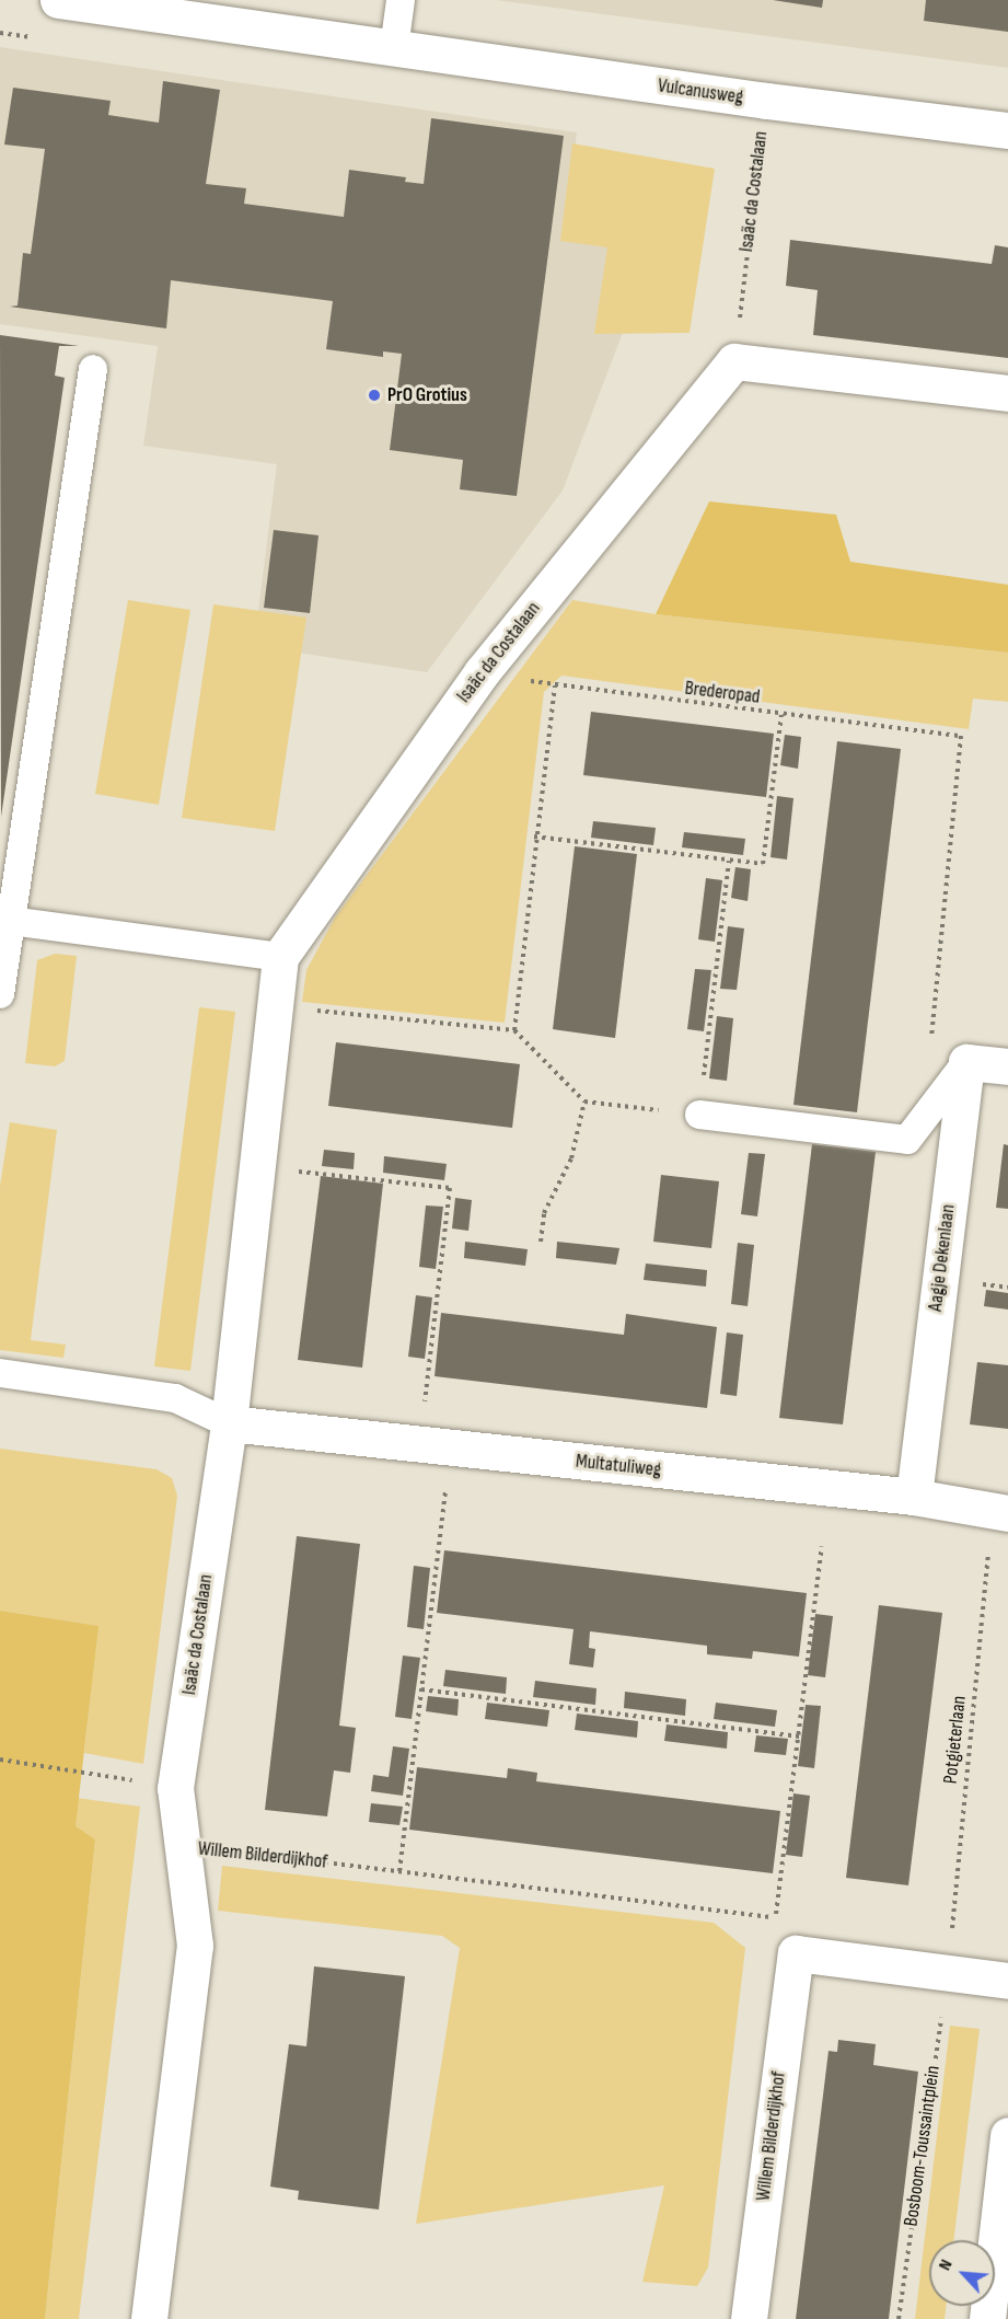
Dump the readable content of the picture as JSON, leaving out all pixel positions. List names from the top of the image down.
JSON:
{
  "streets": {
    "street": [
      "Vulcanusweg",
      "Isaäc da Costalaan",
      "Aagje Dekenlaan",
      "Multatuliweg",
      "Willem Bilderdijkhof"
    ],
    "path": ["Brederopad", "Potgieterlaan", "Bosboom-Toussaintplein"]
  },
  "crossings": [
    ["Vulcanusweg", "Isaäc da Costalaan"],
    ["Isaäc da Costalaan", "Brederopad"],
    ["Isaäc da Costalaan", "Multatuliweg"],
    ["Isaäc da Costalaan", "Willem Bilderdijkhof"],
    ["Aagje Dekenlaan", "Multatuliweg"],
    ["Multatuliweg", "Potgieterlaan"],
    ["Potgieterlaan", "Willem Bilderdijkhof"],
    ["Potgieterlaan", "Bosboom-Toussaintplein"],
    ["Willem Bilderdijkhof", "Bosboom-Toussaintplein"]
  ],
  "places": ["PrO Grotius"],
  "north": "top left"
}
